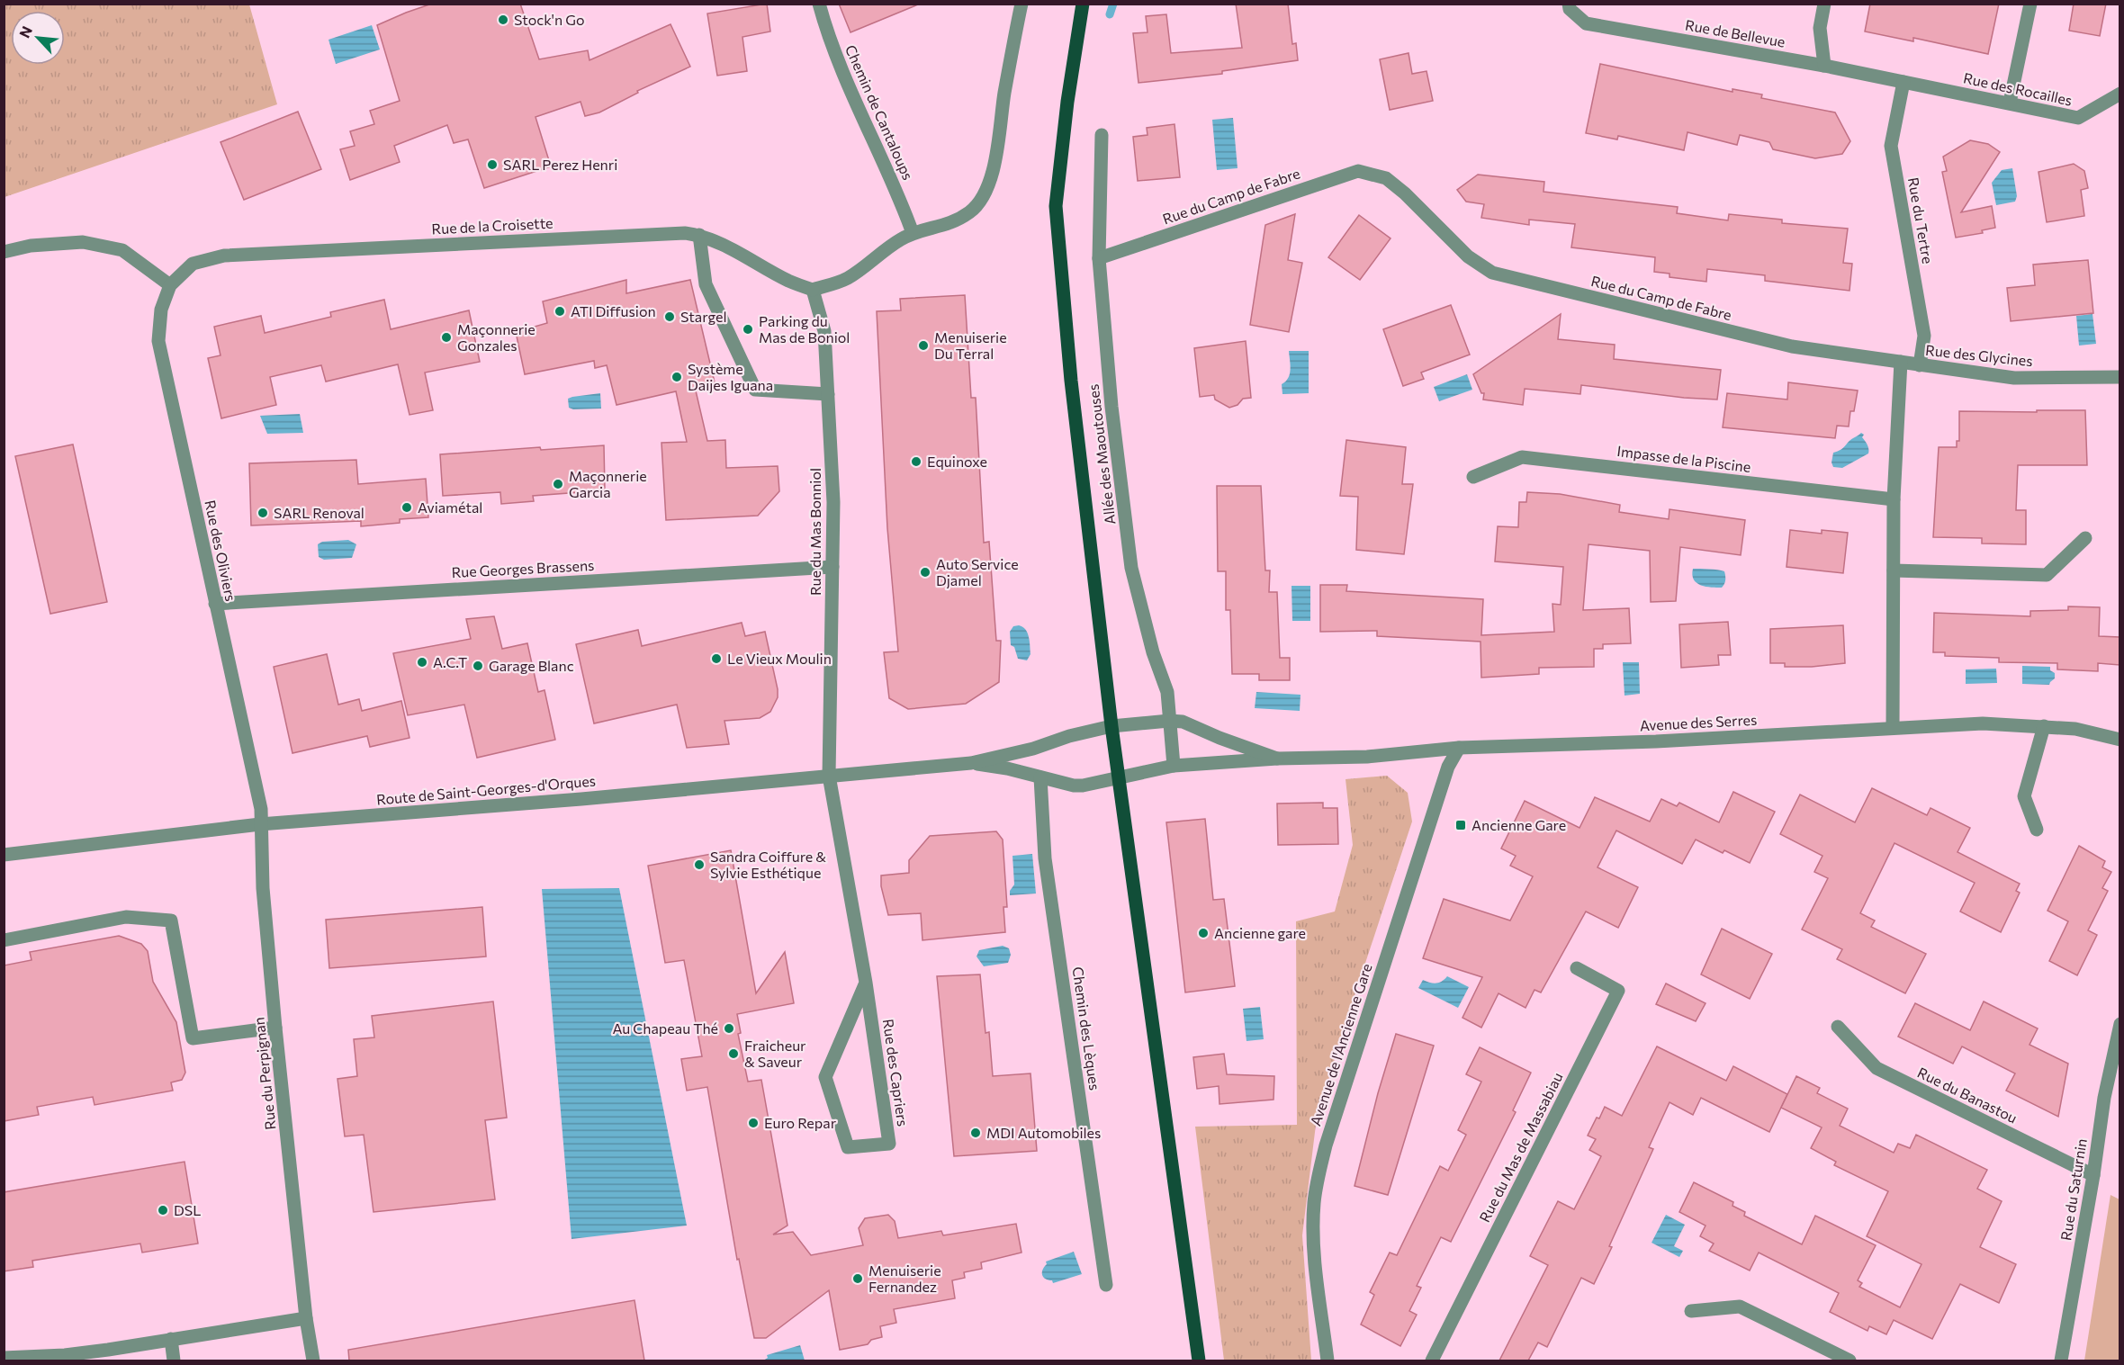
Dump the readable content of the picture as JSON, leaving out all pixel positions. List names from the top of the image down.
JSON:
{
  "streets": {
    "street": [
      "Rue de Bellevue",
      "Rue des Rocailles",
      "Chemin de Cantaloups",
      "Rue du Camp de Fabre",
      "Rue du Tertre",
      "Rue de la Croisette",
      "Rue des Glycines",
      "Allée des Maoutouses",
      "Impasse de la Piscine",
      "Rue du Mas Bonniol",
      "Rue des Oliviers",
      "Rue Georges Brassens",
      "Avenue des Serres",
      "Route de Saint-Georges-d'Orques",
      "Chemin des Lèques",
      "Avenue de l'Ancienne Gare",
      "Rue des Capriers",
      "Rue du Perpignan",
      "Rue du Banastou",
      "Rue du Mas de Massabiau",
      "Rue du Saturnin"
    ]
  },
  "crossings": [
    ["Rue de Bellevue", "Rue des Rocailles"],
    ["Rue de Bellevue", "Rue du Tertre"],
    ["Rue des Rocailles", "Rue du Tertre"],
    ["Rue du Camp de Fabre", "Rue des Glycines"],
    ["Rue du Camp de Fabre", "Allée des Maoutouses"],
    ["Rue du Tertre", "Rue des Glycines"],
    ["Rue de la Croisette", "Rue du Mas Bonniol"],
    ["Rue de la Croisette", "Rue des Oliviers"],
    ["Allée des Maoutouses", "Avenue des Serres"],
    ["Rue du Mas Bonniol", "Rue Georges Brassens"],
    ["Rue du Mas Bonniol", "Route de Saint-Georges-d'Orques"],
    ["Rue du Mas Bonniol", "Rue des Capriers"],
    ["Rue des Oliviers", "Rue Georges Brassens"],
    ["Rue des Oliviers", "Route de Saint-Georges-d'Orques"],
    ["Rue des Oliviers", "Rue du Perpignan"],
    ["Avenue des Serres", "Route de Saint-Georges-d'Orques"],
    ["Avenue des Serres", "Avenue de l'Ancienne Gare"],
    ["Route de Saint-Georges-d'Orques", "Chemin des Lèques"],
    ["Route de Saint-Georges-d'Orques", "Rue des Capriers"],
    ["Route de Saint-Georges-d'Orques", "Rue du Perpignan"],
    ["Rue du Banastou", "Rue du Saturnin"]
  ],
  "places": {
    "other": [
      "Stock'n Go",
      "SARL Perez Henri",
      "ATI Diffusion",
      "Stargel",
      "Parking du Mas de Boniol",
      "Maçonnerie Gonzales",
      "Menuiserie Du Terral",
      "Système Daijes Iguana",
      "Equinoxe",
      "Maçonnerie Garcia",
      "Aviamétal",
      "SARL Renoval",
      "Auto Service Djamel",
      "Le Vieux Moulin",
      "A.C.T",
      "Garage Blanc",
      "Sandra Coiffure & Sylvie Esthétique",
      "Ancienne gare",
      "Au Chapeau Thé",
      "Fraicheur & Saveur",
      "Euro Repar",
      "MDI Automobiles",
      "DSL",
      "Menuiserie Fernandez"
    ],
    "transit": ["Ancienne Gare"]
  },
  "north": "top left"
}
